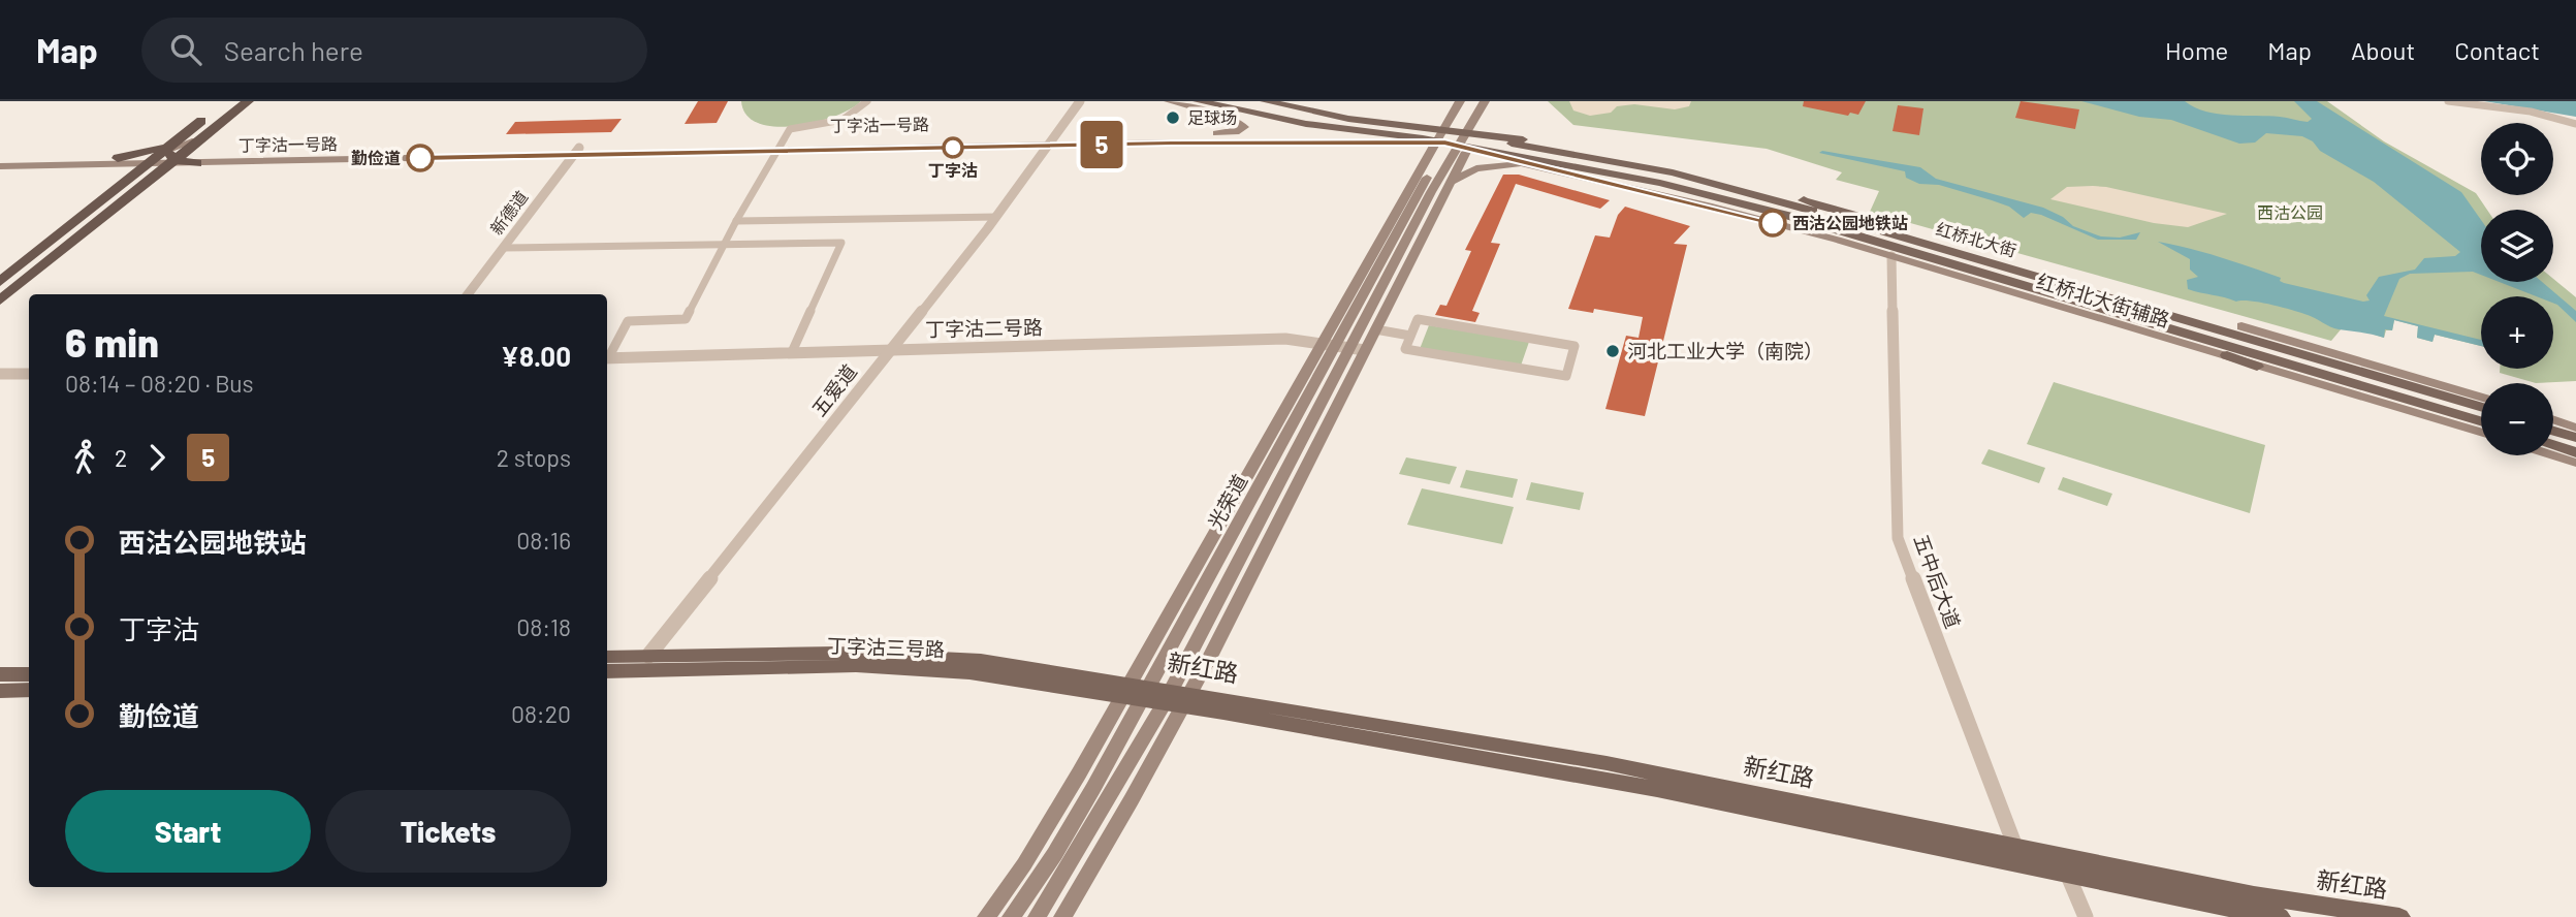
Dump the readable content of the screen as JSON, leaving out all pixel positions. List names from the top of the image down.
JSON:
{
  "streets": {
    "main road": [
      "丁字沽一号路",
      "红桥北大街",
      "红桥北大街辅路",
      "光荣道",
      "丁字沽三号路",
      "新红路"
    ],
    "street": [
      "新德道",
      "丁字沽二号路",
      "五爱道",
      "五中后大道"
    ]
  },
  "crossings": [
    ["丁字沽一号路", "新德道"],
    ["丁字沽一号路", "红桥北大街"],
    ["丁字沽一号路", "五爱道"],
    ["丁字沽一号路", "光荣道"],
    ["红桥北大街", "红桥北大街辅路"],
    ["红桥北大街", "光荣道"],
    ["红桥北大街辅路", "五中后大道"],
    ["丁字沽二号路", "五爱道"],
    ["丁字沽二号路", "光荣道"],
    ["五爱道", "丁字沽三号路"],
    ["光荣道", "丁字沽三号路"],
    ["光荣道", "新红路"],
    ["五中后大道", "新红路"],
    ["丁字沽三号路", "新红路"]
  ],
  "parks": ["西沽公园"],
  "places": [
    "足球场",
    "丁字沽",
    "勤俭道",
    "西沽公园地铁站",
    "河北工业大学（南院）"
  ],
  "lines": ["bus line 5"],
  "page": {
    "header": "Map",
    "search": "Search here",
    "nav": [
      "Home",
      "Map",
      "About",
      "Contact"
    ],
    "on_map": "5",
    "map_buttons": ["+", "−"],
    "heading": ["6 min", "08:14 – 08:20 · Bus", "¥8.00"],
    "legs": ["2", "5", "2 stops"],
    "list": [
      {
        "name": "西沽公园地铁站",
        "value": "08:16"
      },
      {
        "name": "丁字沽",
        "value": "08:18"
      },
      {
        "name": "勤俭道",
        "value": "08:20"
      }
    ],
    "buttons": ["Start", "Tickets"]
  }
}
